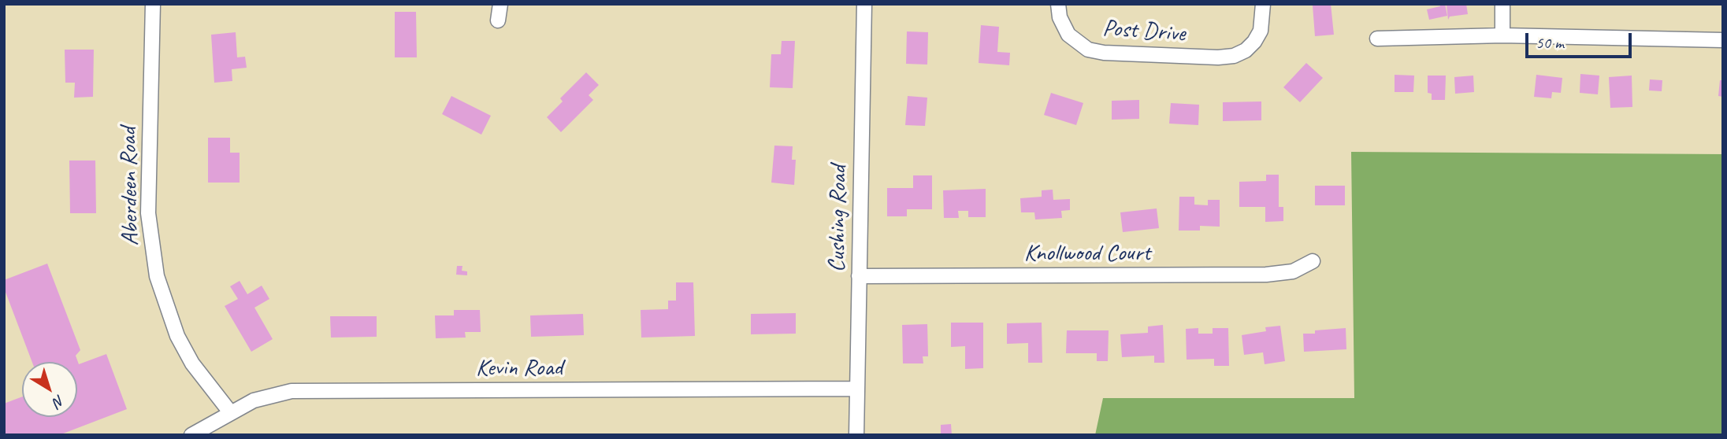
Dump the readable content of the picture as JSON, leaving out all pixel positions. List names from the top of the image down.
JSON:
{
  "streets": {
    "street": [
      "Post Drive",
      "Aberdeen Road",
      "Cushing Road",
      "Knollwood Court",
      "Kevin Road"
    ]
  },
  "crossings": [
    ["Aberdeen Road", "Kevin Road"],
    ["Cushing Road", "Knollwood Court"],
    ["Cushing Road", "Kevin Road"]
  ],
  "scale_bar": "50 m",
  "north": "bottom right"
}
